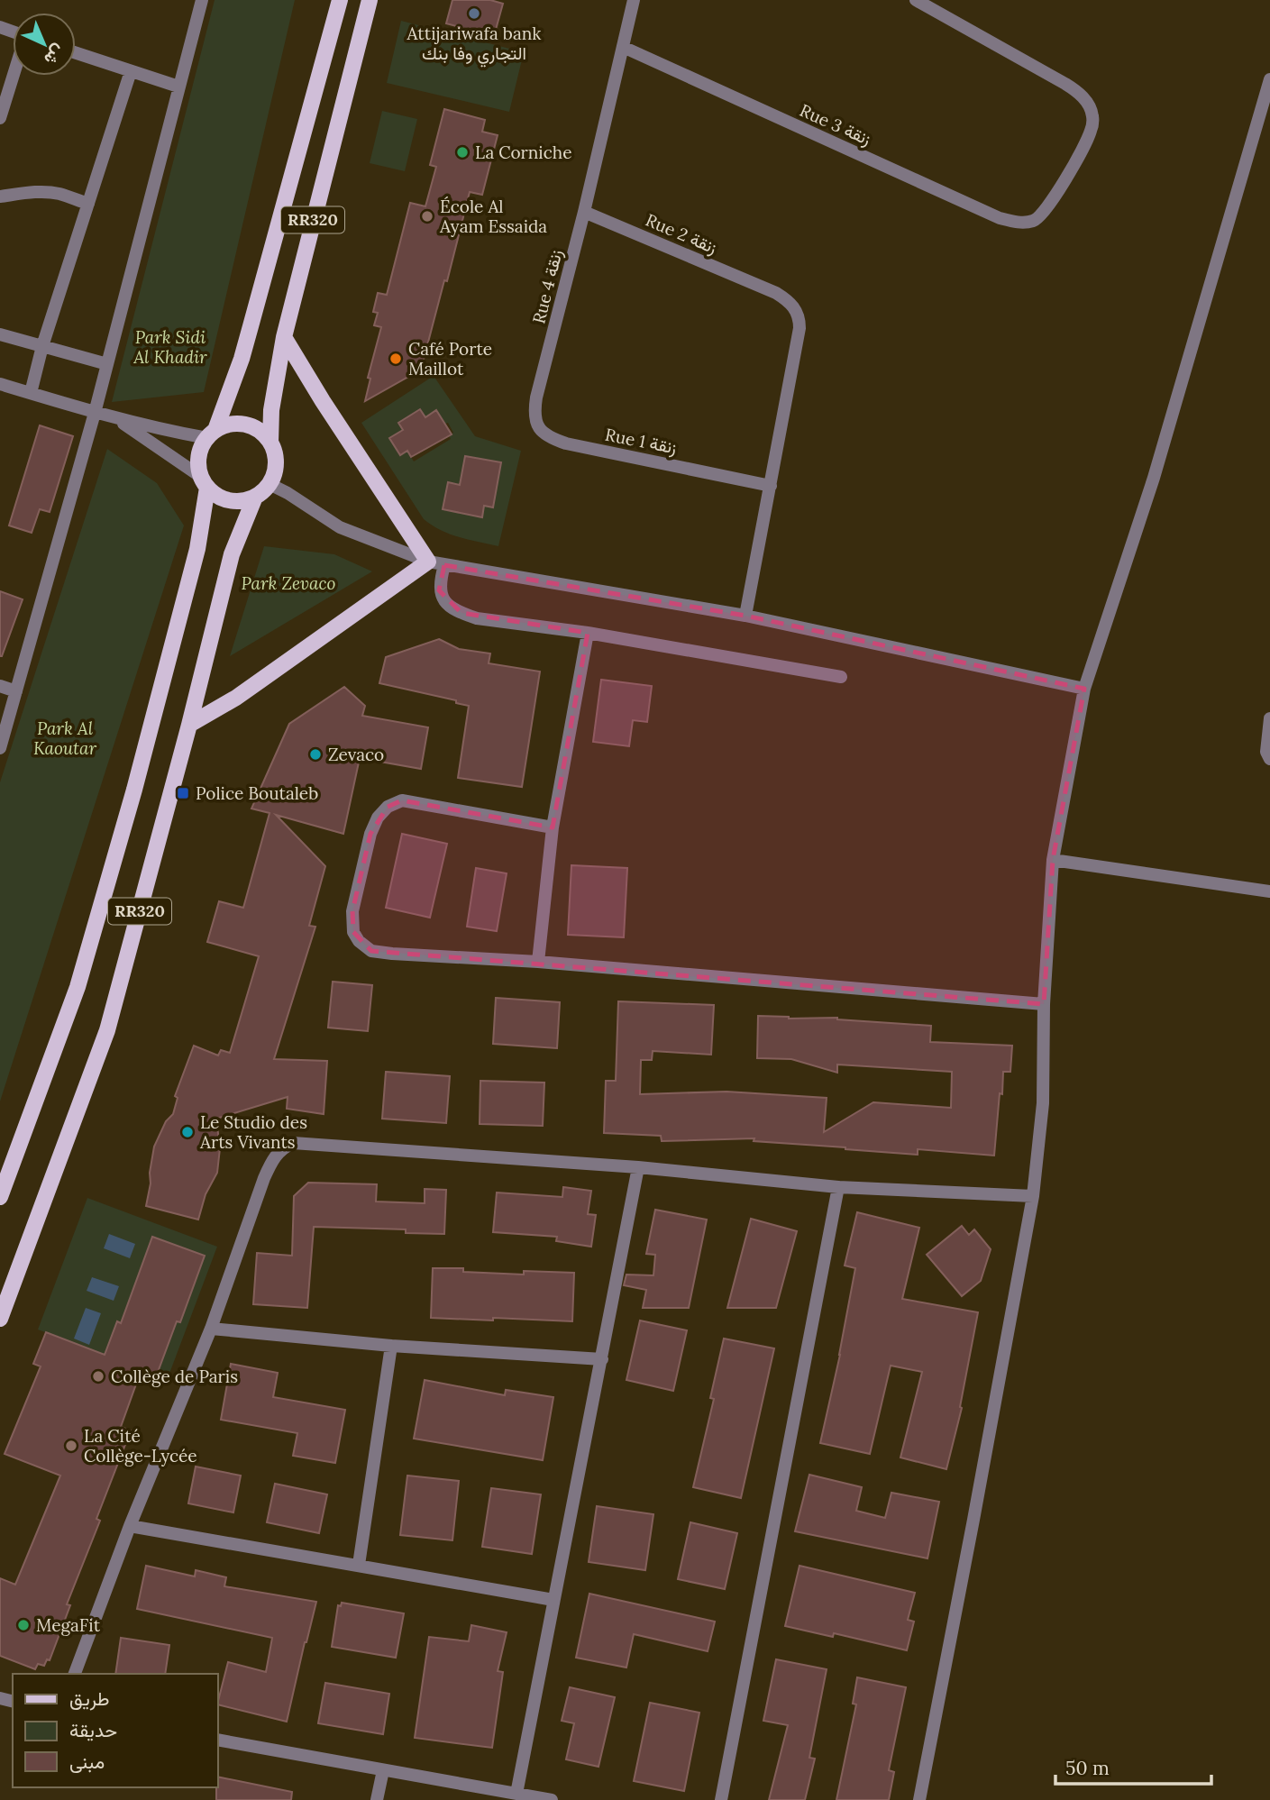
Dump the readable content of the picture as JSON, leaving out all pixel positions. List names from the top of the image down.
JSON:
{
  "streets": {
    "main road": ["RR320"],
    "street": [
      "Rue 3 زنقة",
      "Rue 2 زنقة",
      "Rue 4 زنقة",
      "Rue 1 زنقة"
    ]
  },
  "crossings": [
    ["Rue 3 زنقة", "Rue 4 زنقة"],
    ["Rue 2 زنقة", "Rue 4 زنقة"],
    ["Rue 2 زنقة", "Rue 1 زنقة"],
    ["Rue 4 زنقة", "Rue 1 زنقة"]
  ],
  "parks": ["Park Sidi Al Khadir", "Park Zevaco", "Park Al Kaoutar"],
  "places": {
    "other": [
      "Attijariwafa bank التجاري وفا بنك",
      "La Corniche",
      "École Al Ayam Essaida",
      "Café Porte Maillot",
      "Zevaco",
      "Le Studio des Arts Vivants",
      "Collège de Paris",
      "La Cité Collège-Lycée",
      "MegaFit"
    ],
    "transit": ["Police Boutaleb"]
  },
  "legend": ["طريق", "حديقة", "مبنى"],
  "scale_bar": "50 m",
  "north": "bottom right"
}
